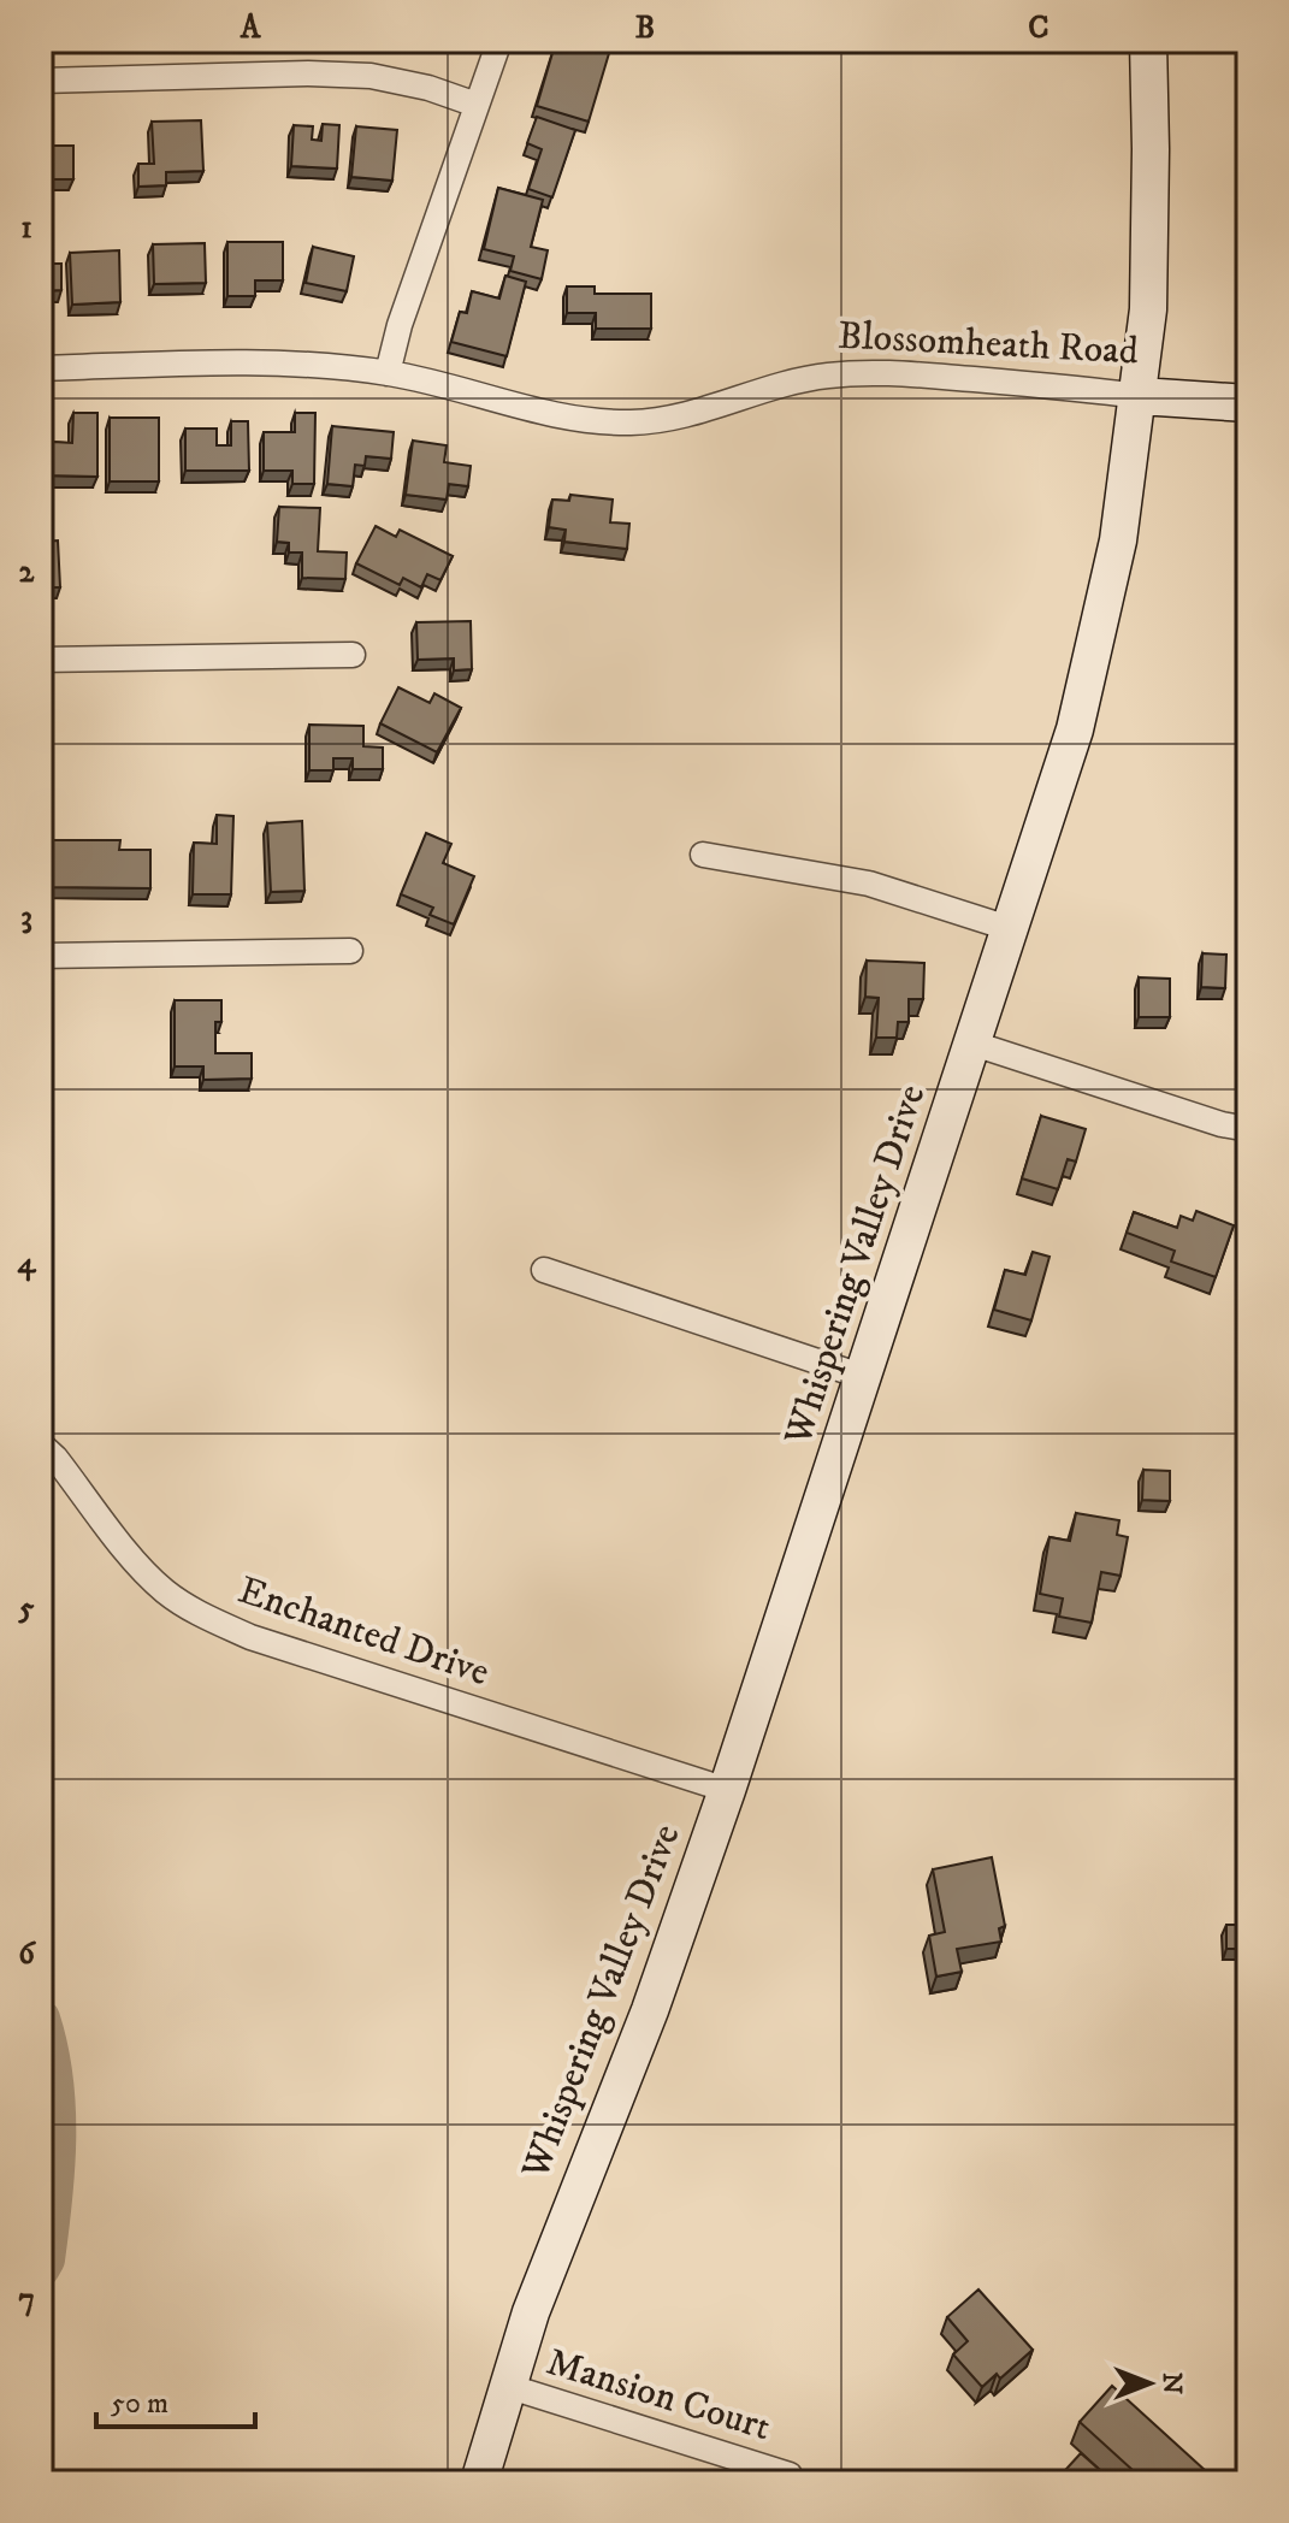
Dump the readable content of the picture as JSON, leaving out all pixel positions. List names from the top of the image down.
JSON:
{
  "streets": {
    "street": [
      "Blossomheath Road",
      "Whispering Valley Drive",
      "Enchanted Drive",
      "Mansion Court"
    ]
  },
  "crossings": [
    ["Blossomheath Road", "Whispering Valley Drive"],
    ["Whispering Valley Drive", "Enchanted Drive"],
    ["Whispering Valley Drive", "Mansion Court"]
  ],
  "scale_bar": "50 m",
  "north": "right",
  "grid": {
    "columns": ["A", "B", "C"],
    "rows": [
      "1",
      "2",
      "3",
      "4",
      "5",
      "6",
      "7"
    ]
  }
}
